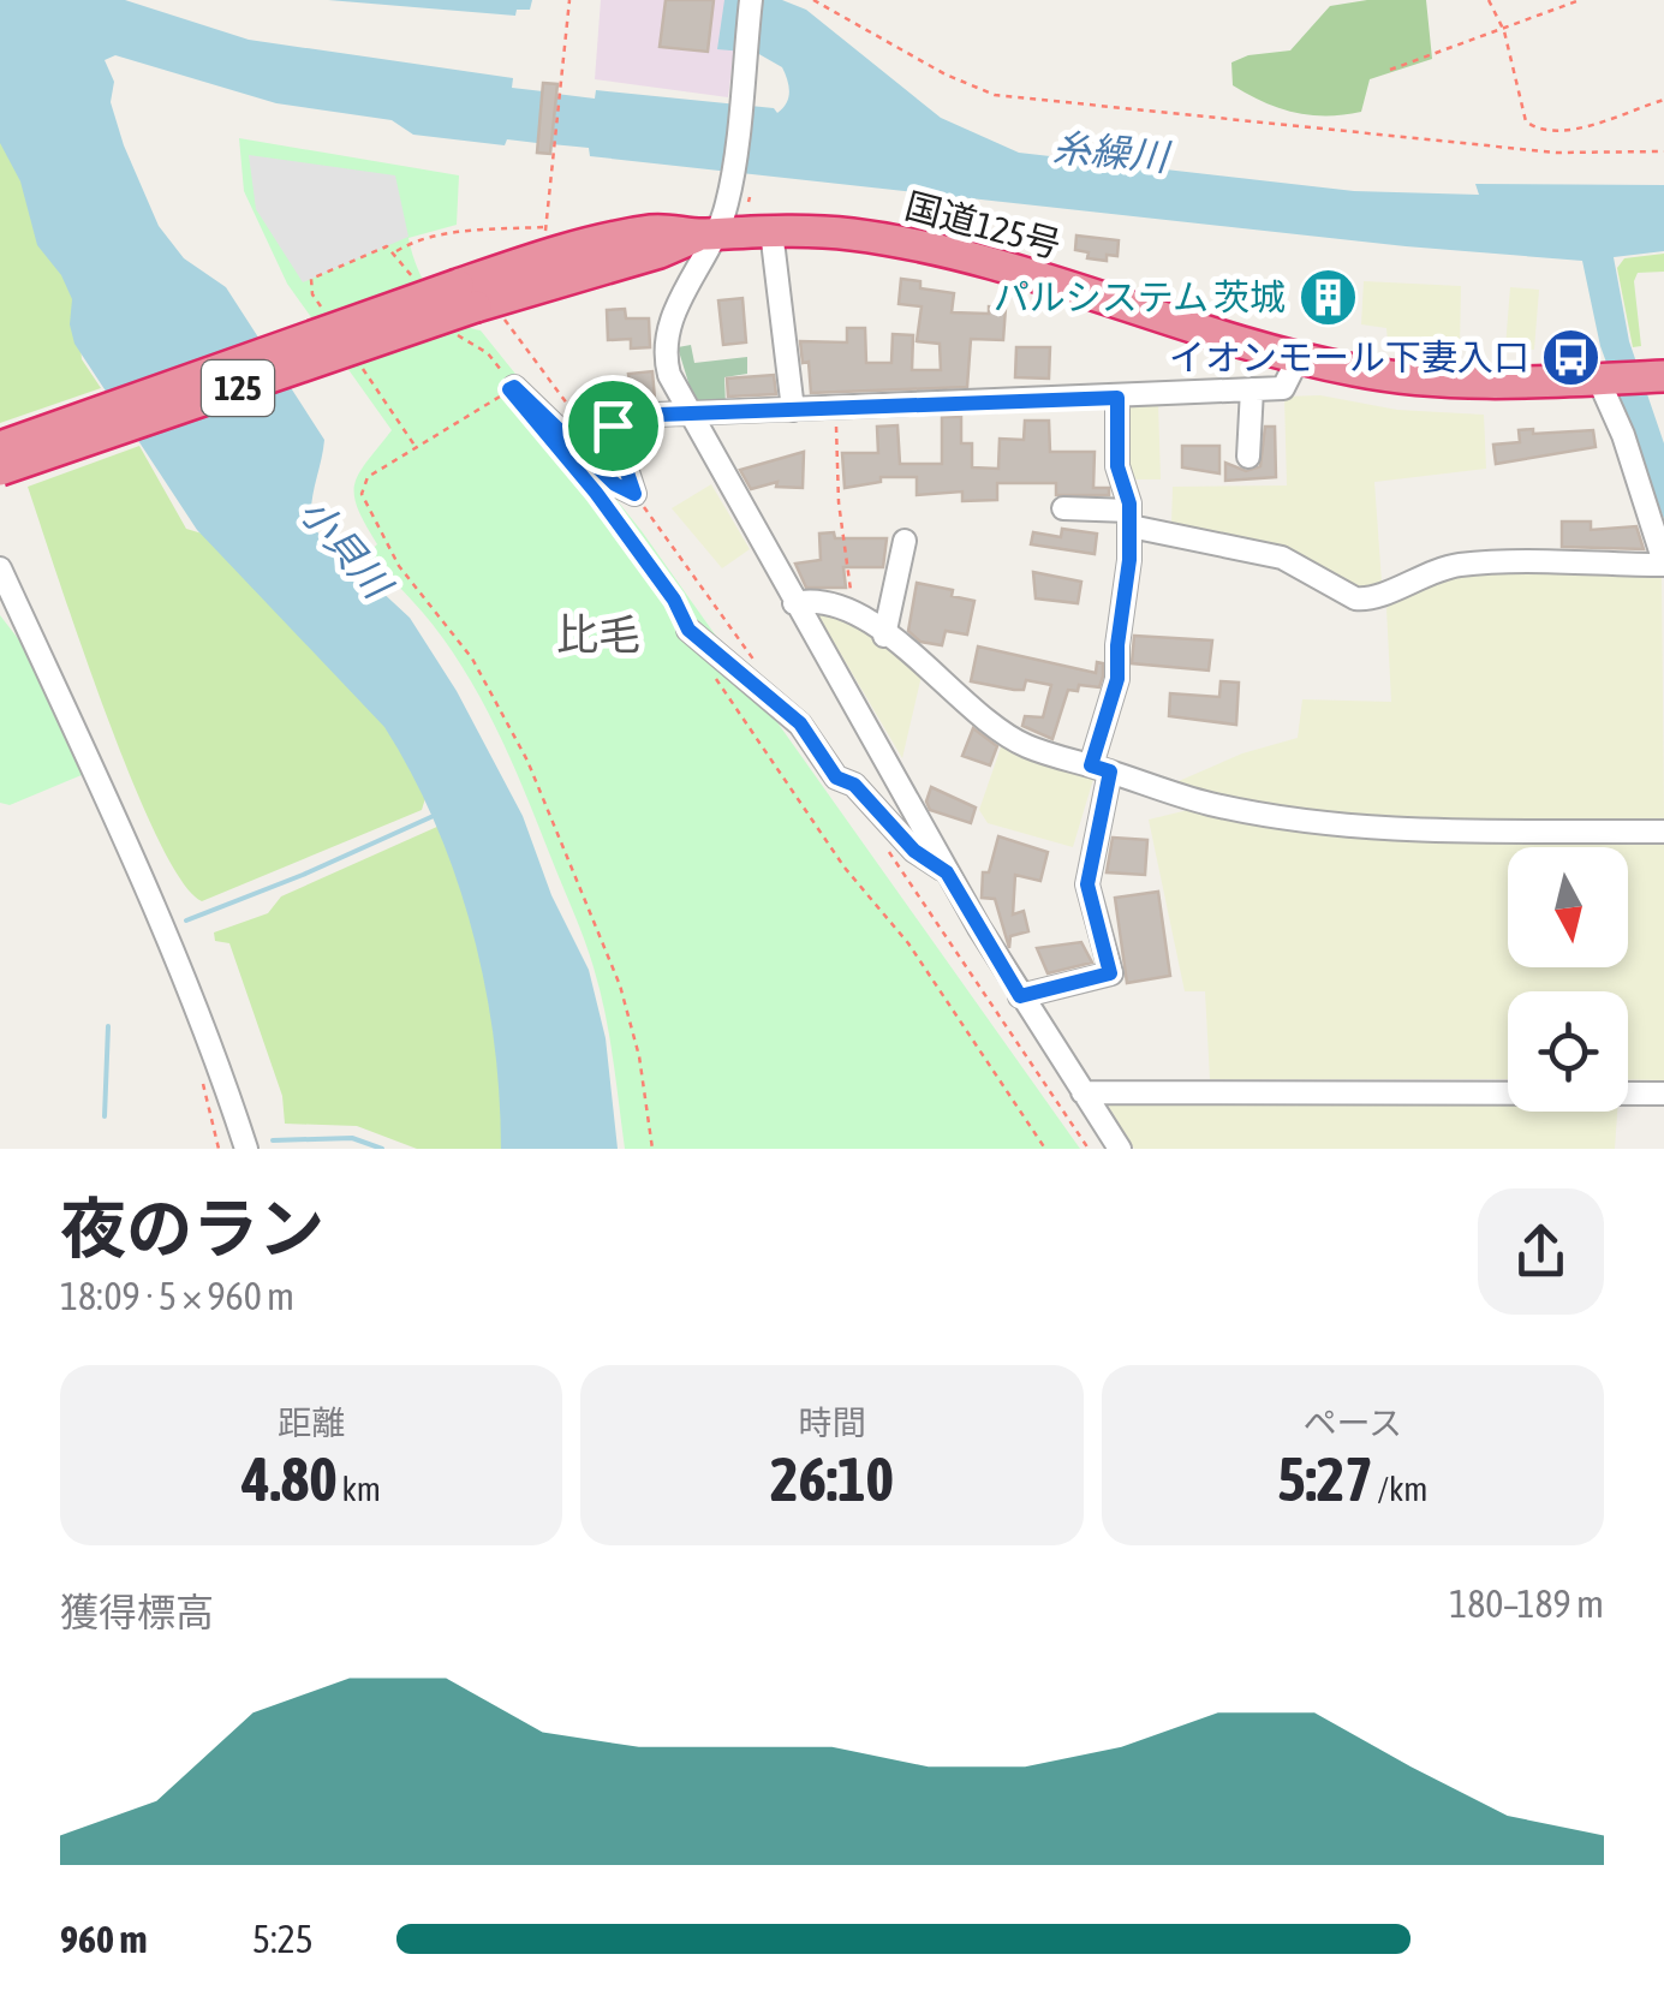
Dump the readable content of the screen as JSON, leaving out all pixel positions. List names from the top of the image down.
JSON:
{
  "streets": {
    "highway": ["国道125号", "125"]
  },
  "districts": ["比毛"],
  "water": ["糸繰川", "小貝川"],
  "places": {
    "building": ["パルシステム 茨城"],
    "bus stop": ["イオンモール下妻入口"]
  },
  "north": "bottom",
  "page": {
    "heading": ["夜のラン", "18:09 · 5 × 960 m"],
    "stats": [
      ["距離", "4.80 km"],
      ["時間", "26:10"],
      ["ペース", "5:27 /km"]
    ],
    "chart": ["獲得標高", "180–189 m"],
    "list": [
      {
        "name": "960 m",
        "note": "5:25"
      }
    ]
  }
}
